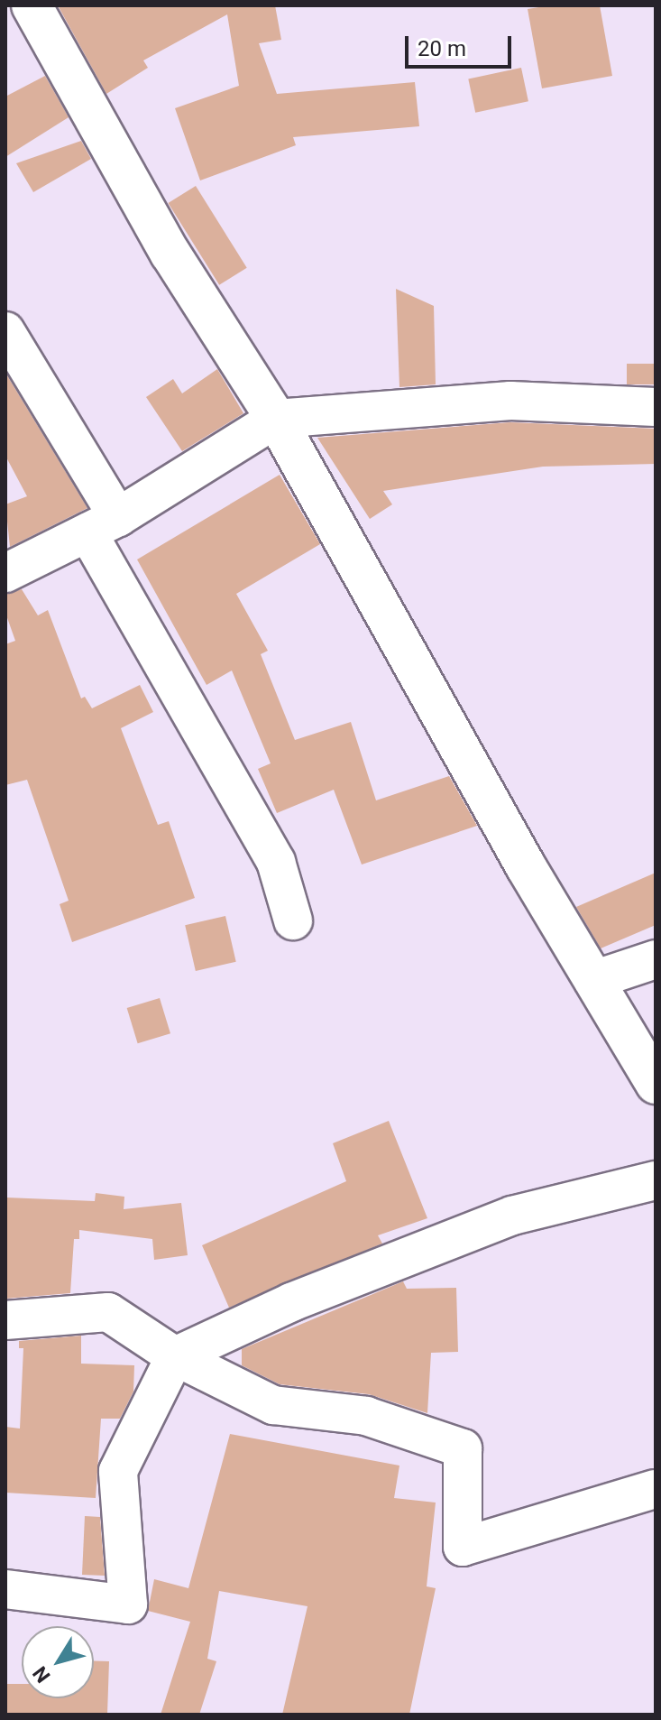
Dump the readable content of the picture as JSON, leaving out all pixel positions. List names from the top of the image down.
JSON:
{
  "scale_bar": "20 m",
  "north": "bottom left"
}
